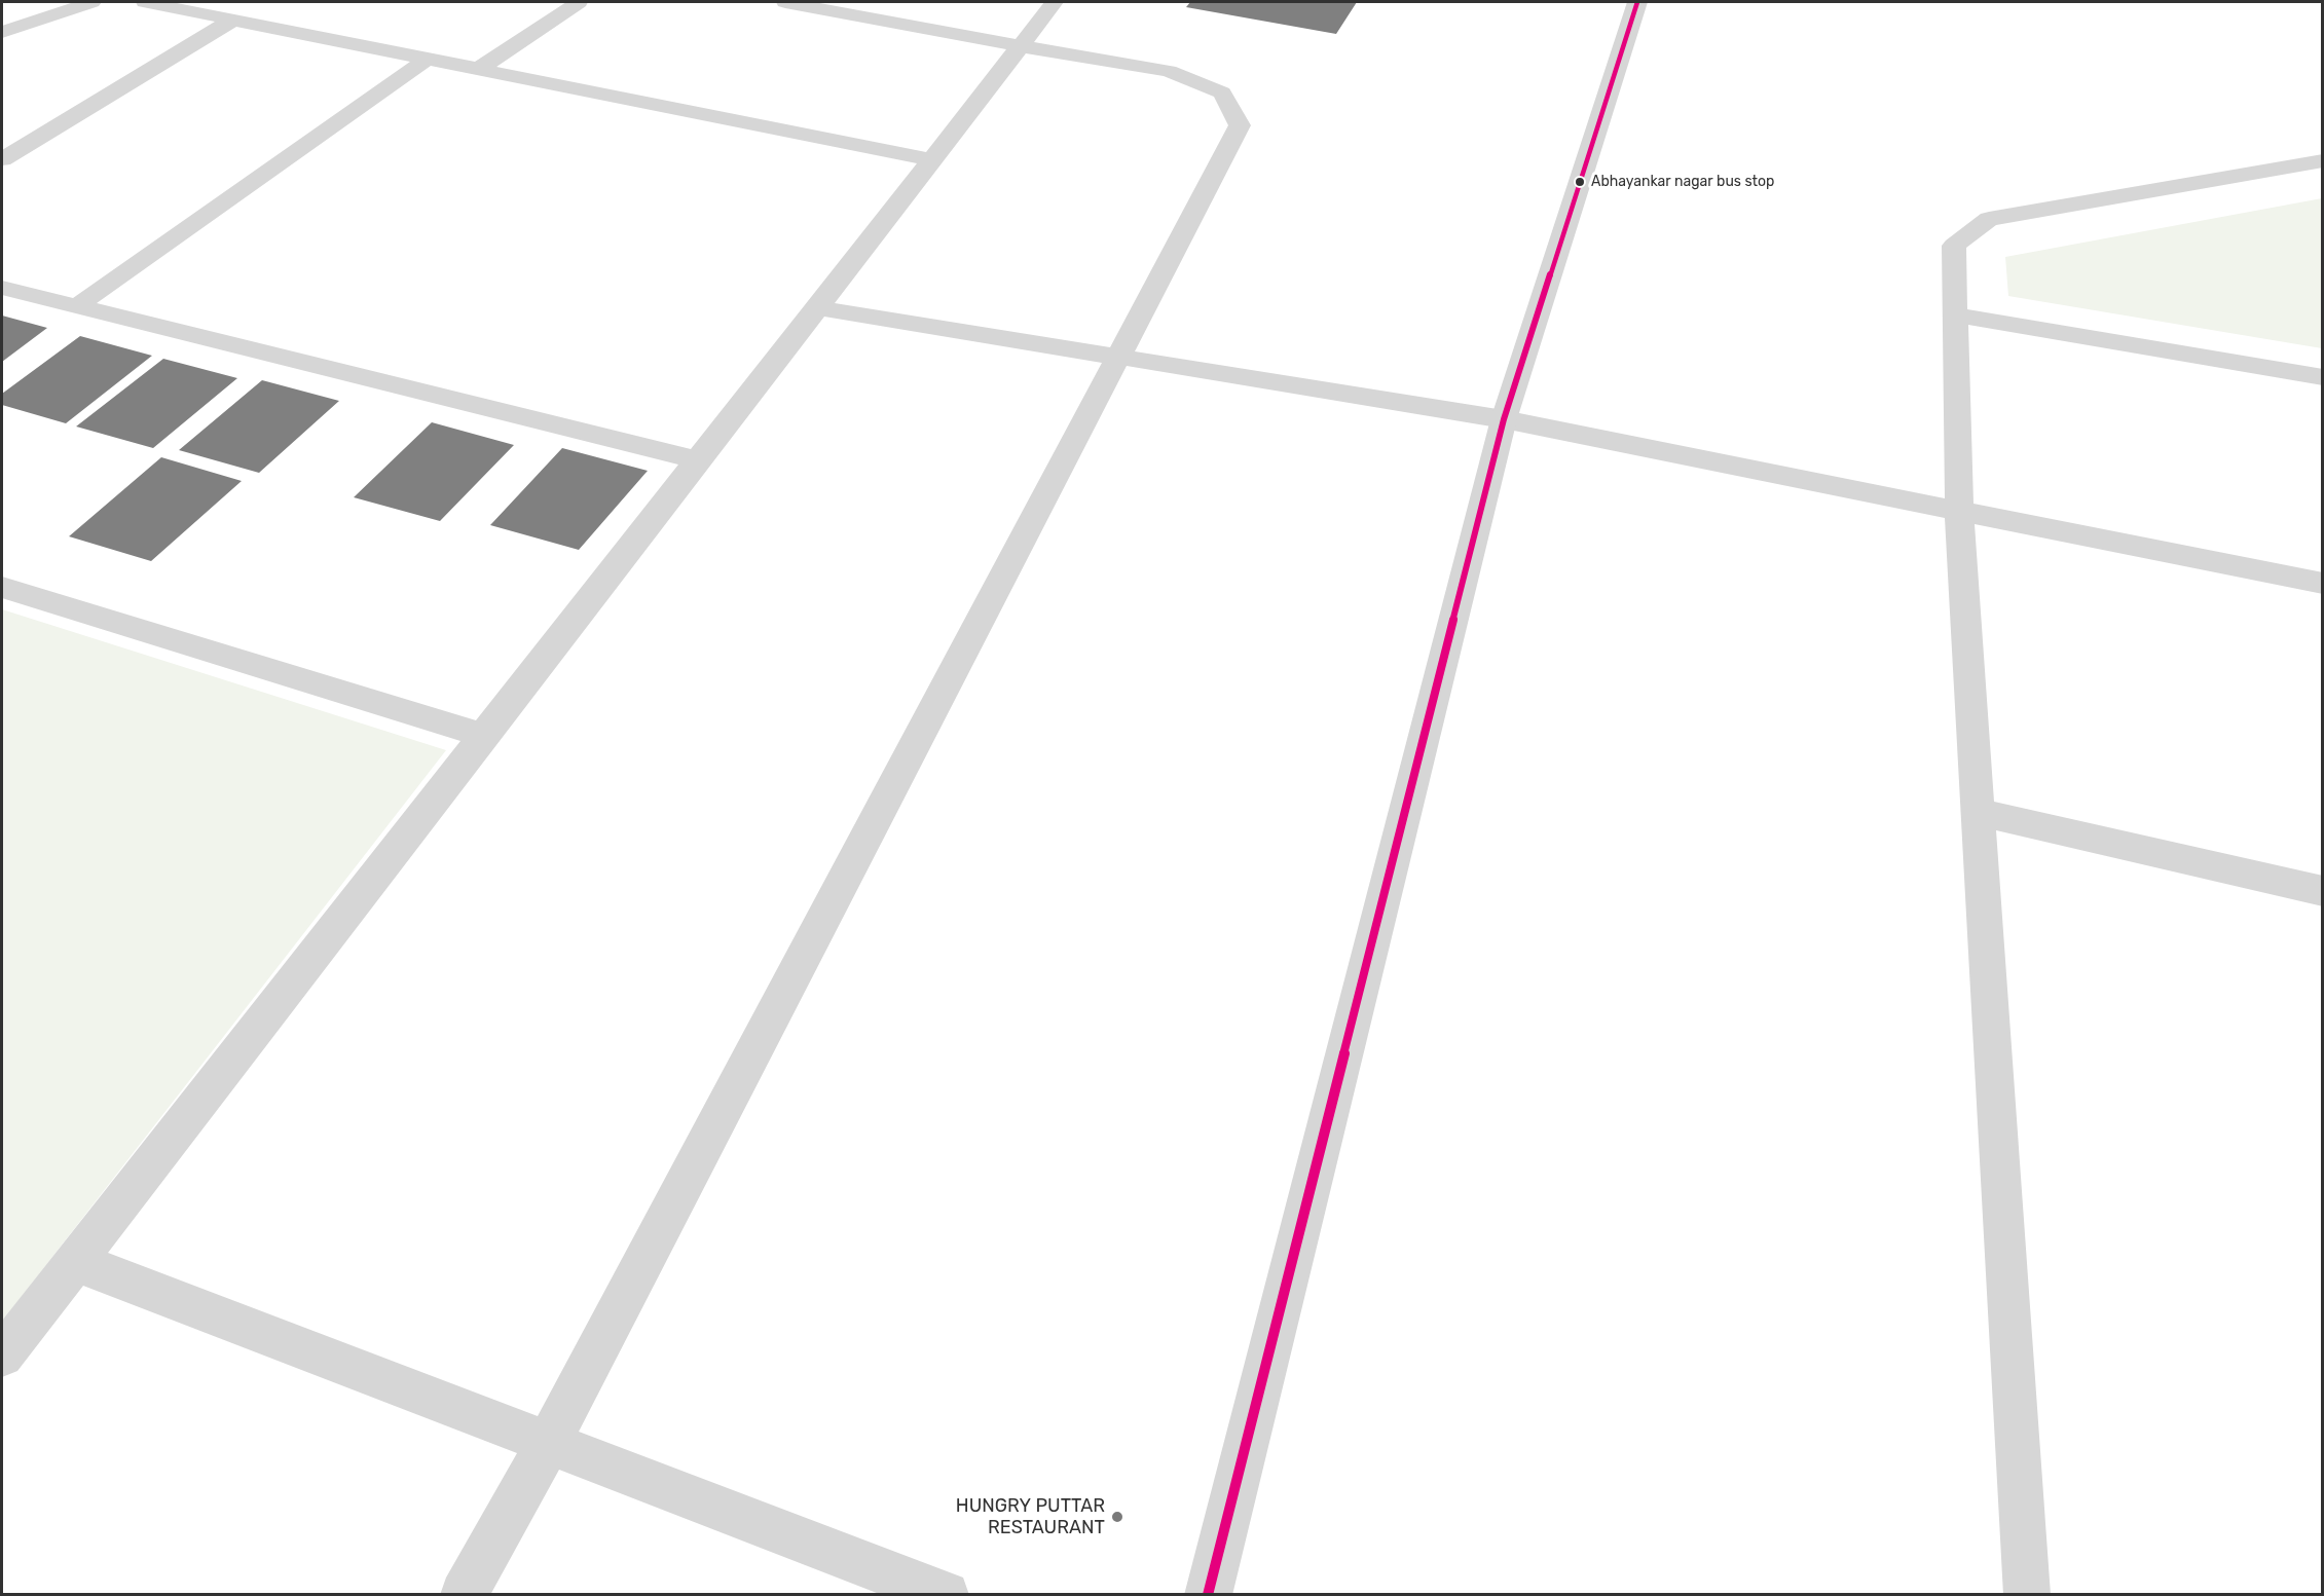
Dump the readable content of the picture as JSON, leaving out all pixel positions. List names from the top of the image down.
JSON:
{
  "places": ["Abhayankar nagar bus stop", "HUNGRY PUTTAR RESTAURANT"]
}
